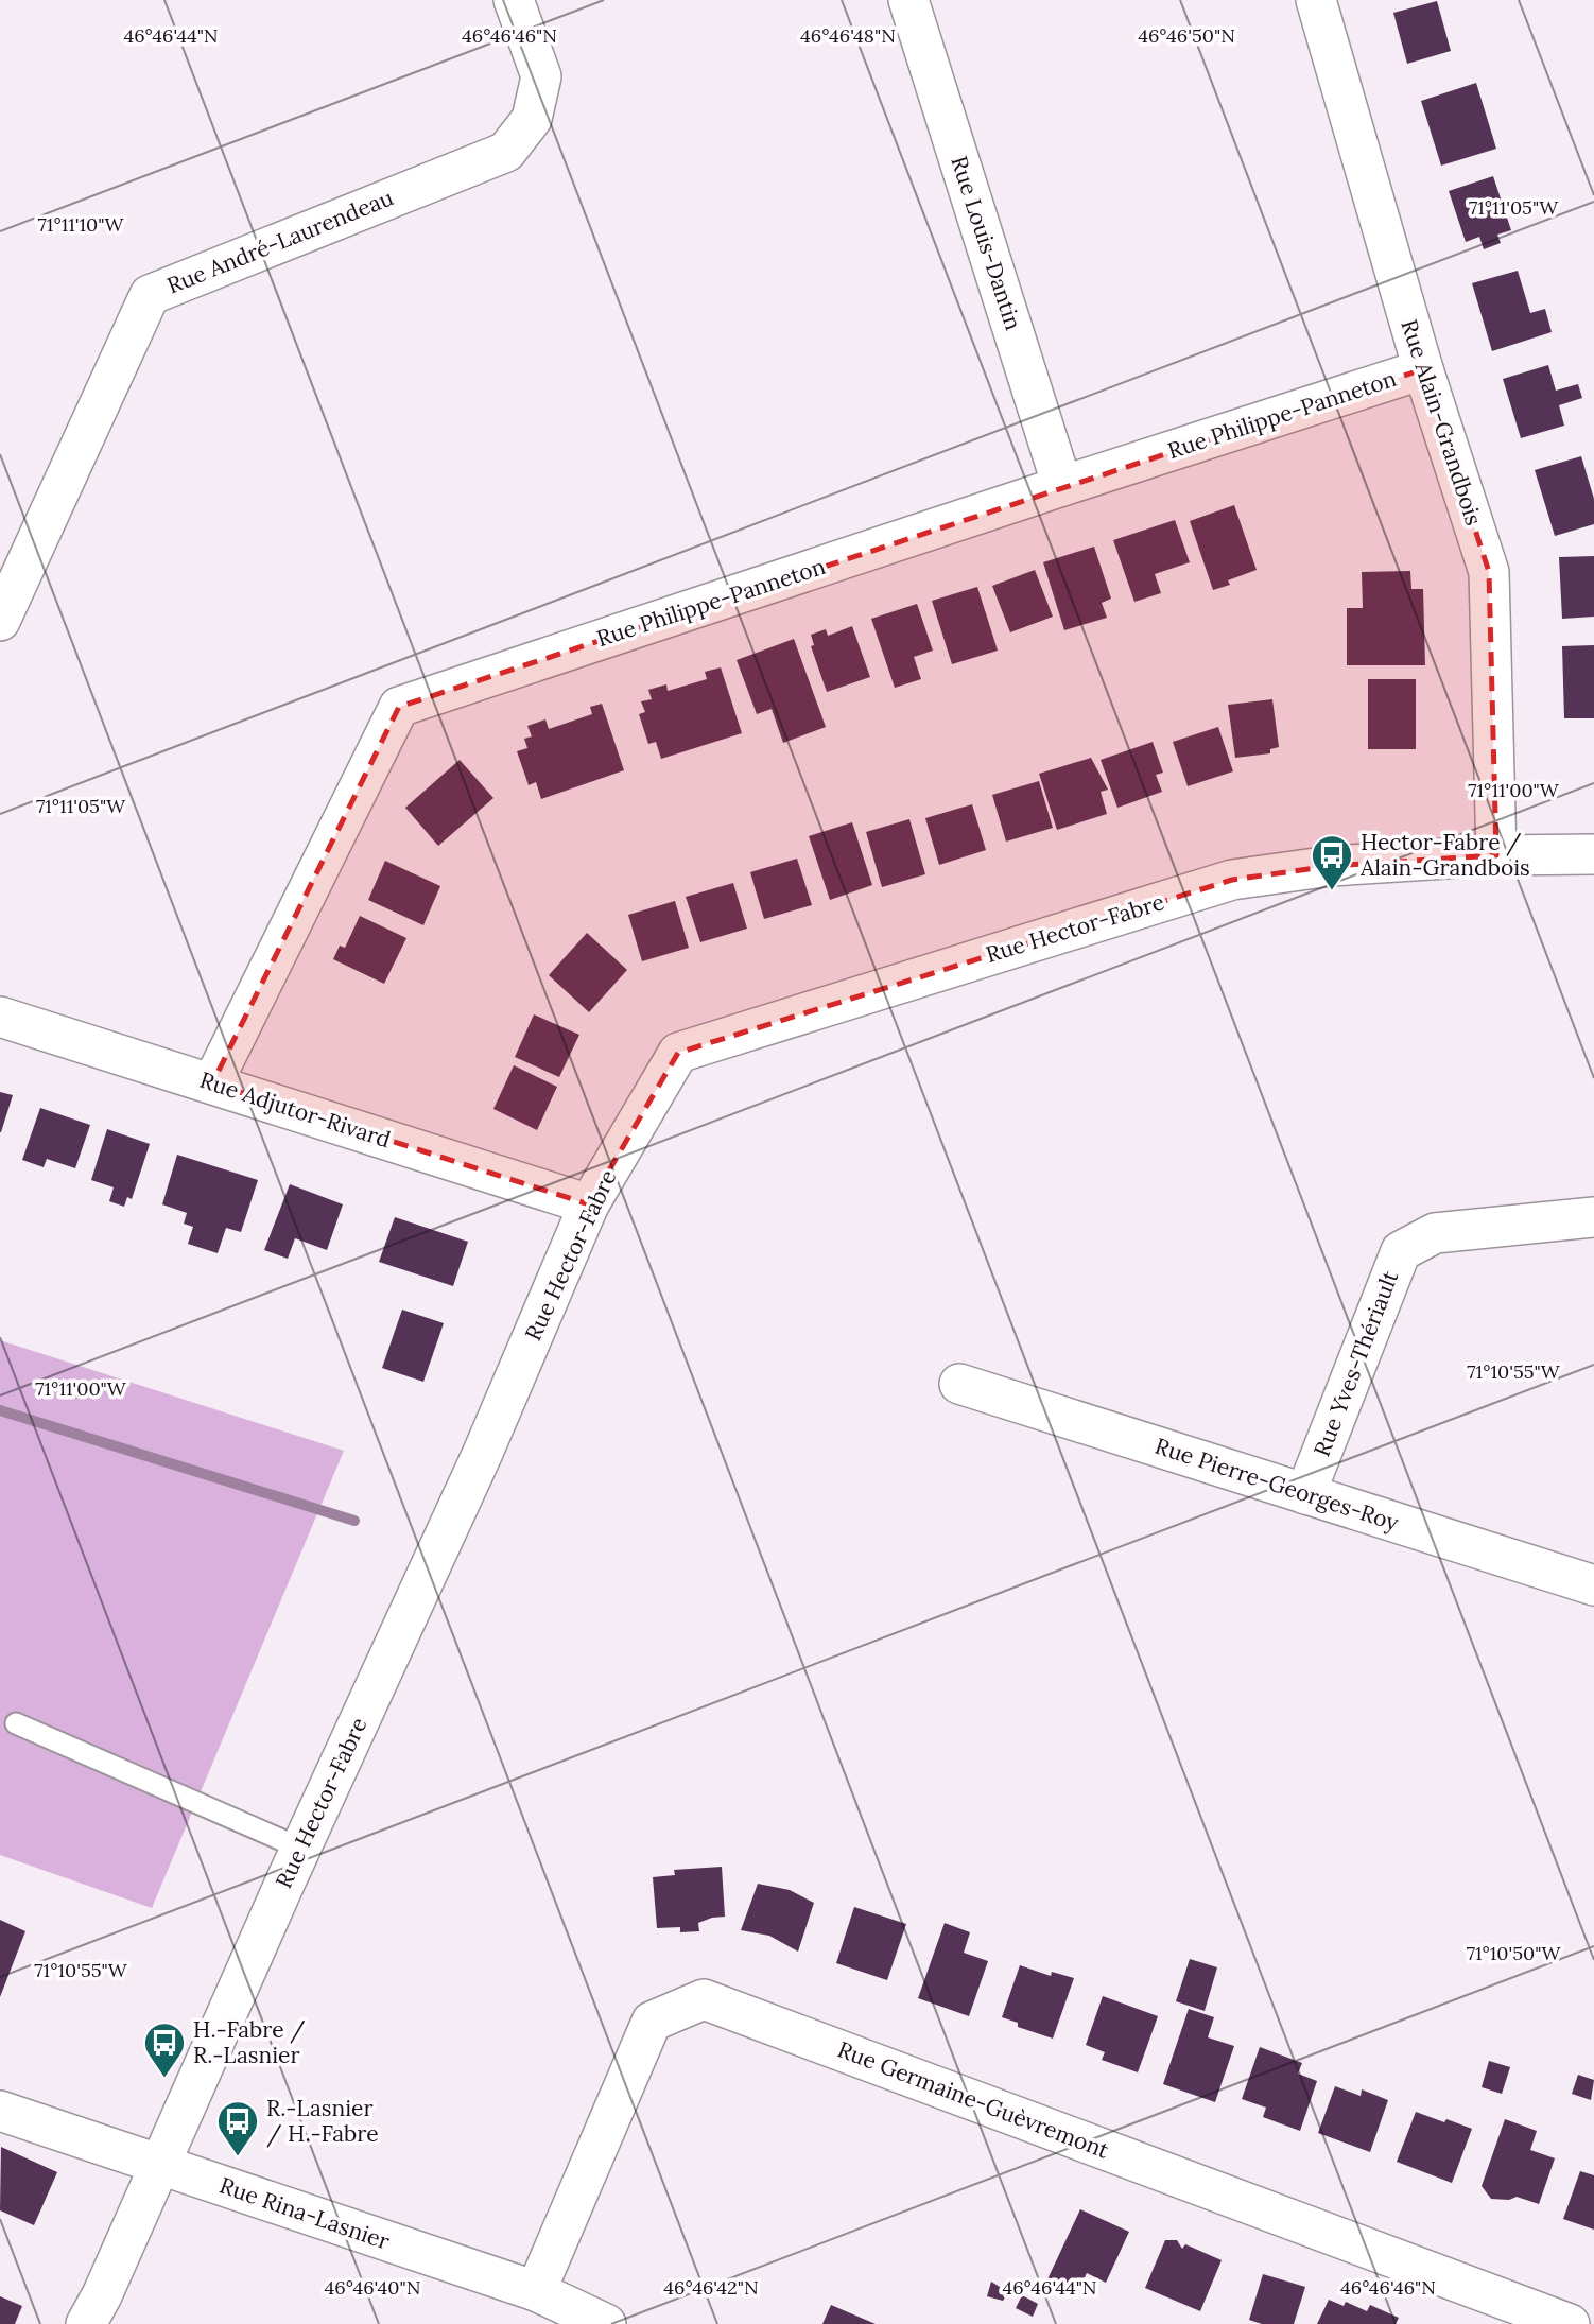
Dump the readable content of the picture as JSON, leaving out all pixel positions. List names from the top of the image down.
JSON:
{
  "streets": {
    "street": [
      "Rue André-Laurendeau",
      "Rue Louis-Dantin",
      "Rue Philippe-Panneton",
      "Rue Alain-Grandbois",
      "Rue Hector-Fabre",
      "Rue Adjutor-Rivard",
      "Rue Yves-Thériault",
      "Rue Pierre-Georges-Roy",
      "Rue Germaine-Guèvremont",
      "Rue Rina-Lasnier"
    ]
  },
  "crossings": [
    ["Rue Louis-Dantin", "Rue Philippe-Panneton"],
    ["Rue Philippe-Panneton", "Rue Alain-Grandbois"],
    ["Rue Philippe-Panneton", "Rue Adjutor-Rivard"],
    ["Rue Alain-Grandbois", "Rue Hector-Fabre"],
    ["Rue Hector-Fabre", "Rue Adjutor-Rivard"],
    ["Rue Hector-Fabre", "Rue Rina-Lasnier"],
    ["Rue Yves-Thériault", "Rue Pierre-Georges-Roy"],
    ["Rue Germaine-Guèvremont", "Rue Rina-Lasnier"]
  ],
  "places": {
    "bus stop": ["Hector-Fabre / Alain-Grandbois", "H.-Fabre / R.-Lasnier", "R.-Lasnier / H.-Fabre"]
  },
  "coordinates": [
    "46°46'44\"N",
    "46°46'46\"N",
    "46°46'48\"N",
    "46°46'50\"N",
    "71°11'05\"W",
    "71°11'10\"W",
    "71°11'00\"W",
    "71°10'55\"W",
    "71°10'50\"W",
    "46°46'40\"N",
    "46°46'42\"N"
  ]
}
